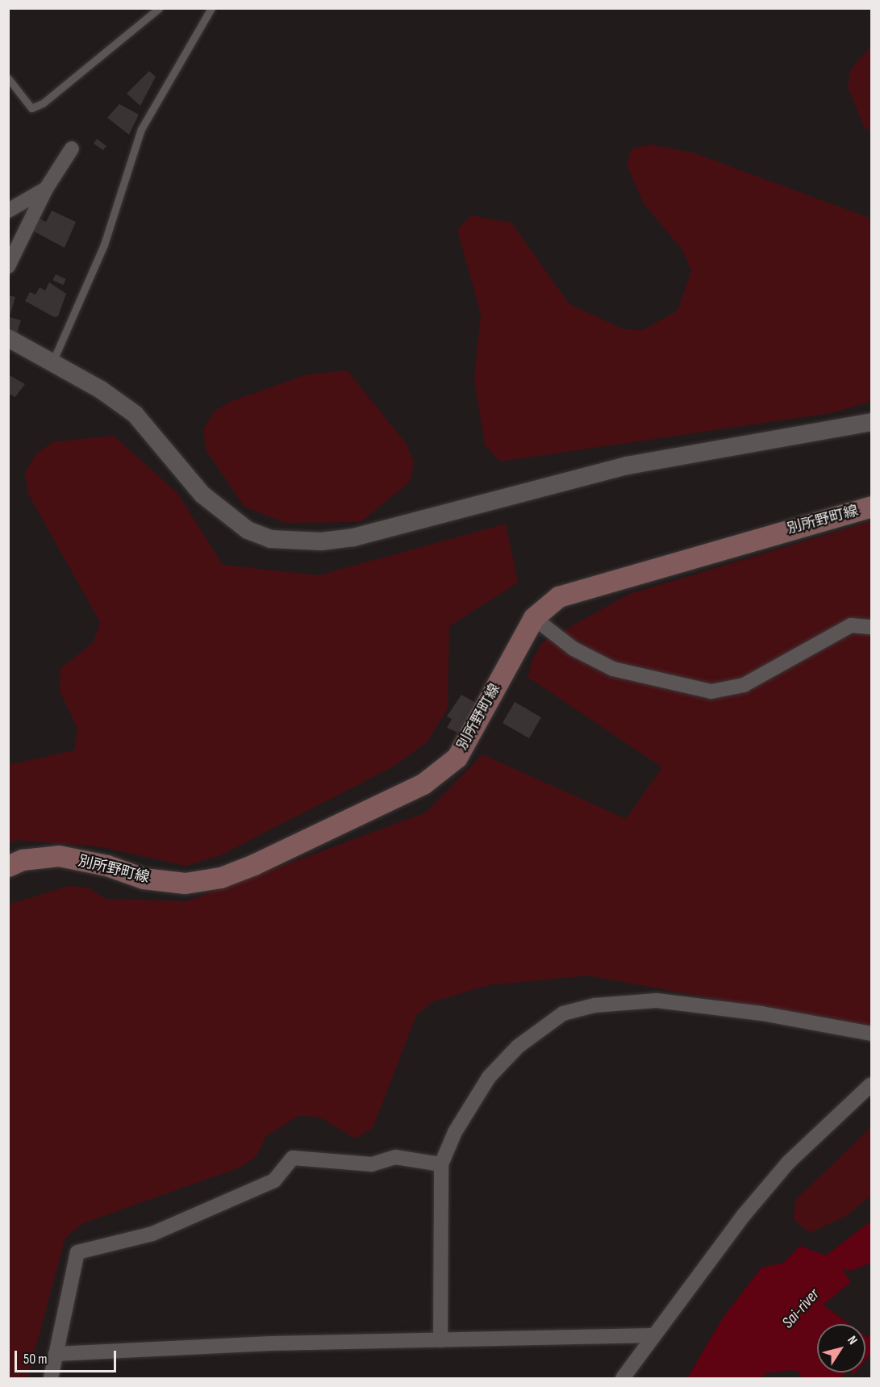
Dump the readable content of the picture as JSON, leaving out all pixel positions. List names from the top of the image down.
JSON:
{
  "streets": {
    "main road": ["別所野町線"]
  },
  "water": ["Sai-river"],
  "scale_bar": "50 m",
  "north": "top right"
}
